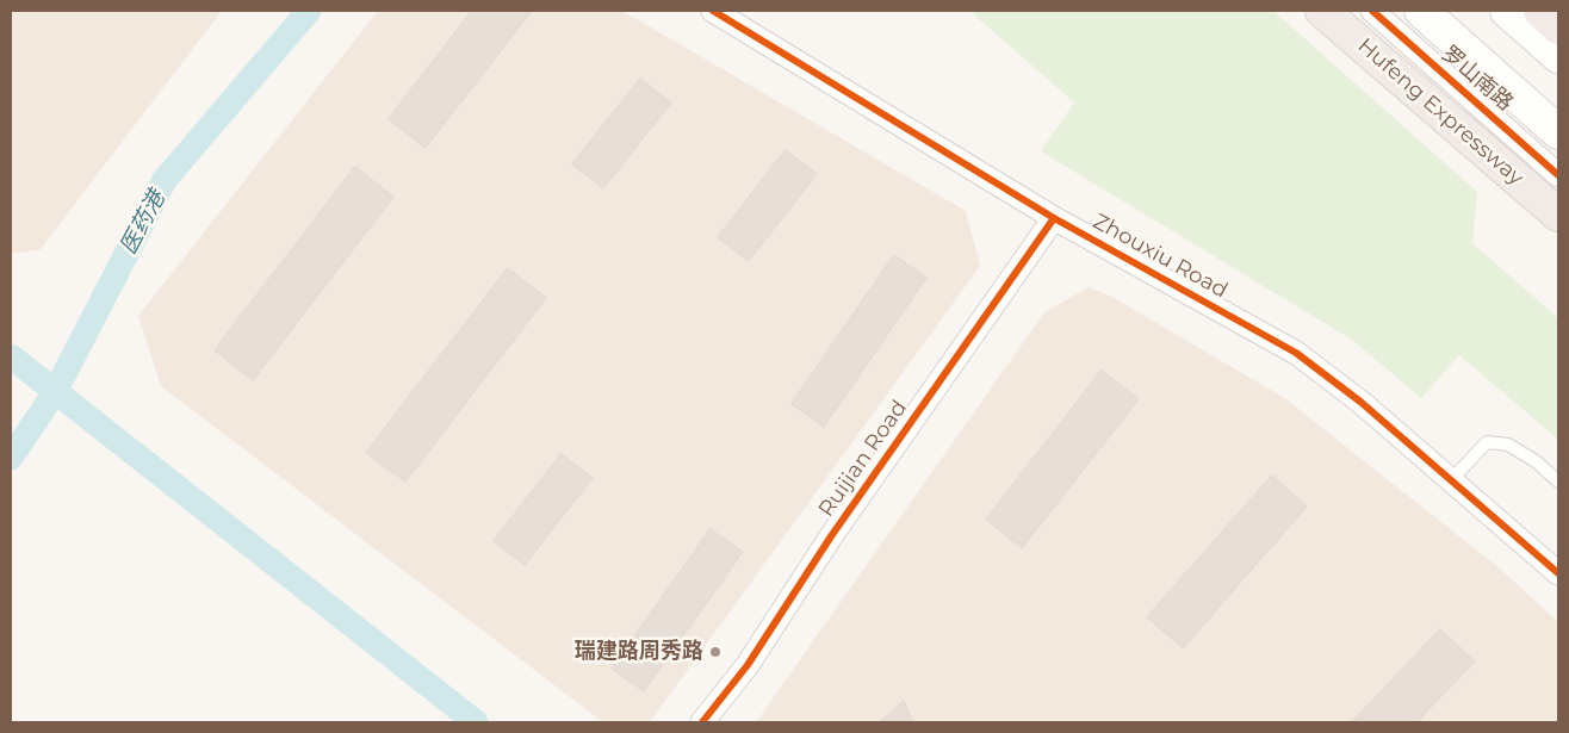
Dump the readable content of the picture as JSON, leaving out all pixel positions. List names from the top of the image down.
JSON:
{
  "streets": {
    "highway": ["Hufeng Expressway"],
    "street": ["罗山南路", "Zhouxiu Road", "Ruijian Road"]
  },
  "crossings": [
    ["Zhouxiu Road", "Ruijian Road"]
  ],
  "water": ["医药港"],
  "places": ["瑞建路周秀路"]
}
